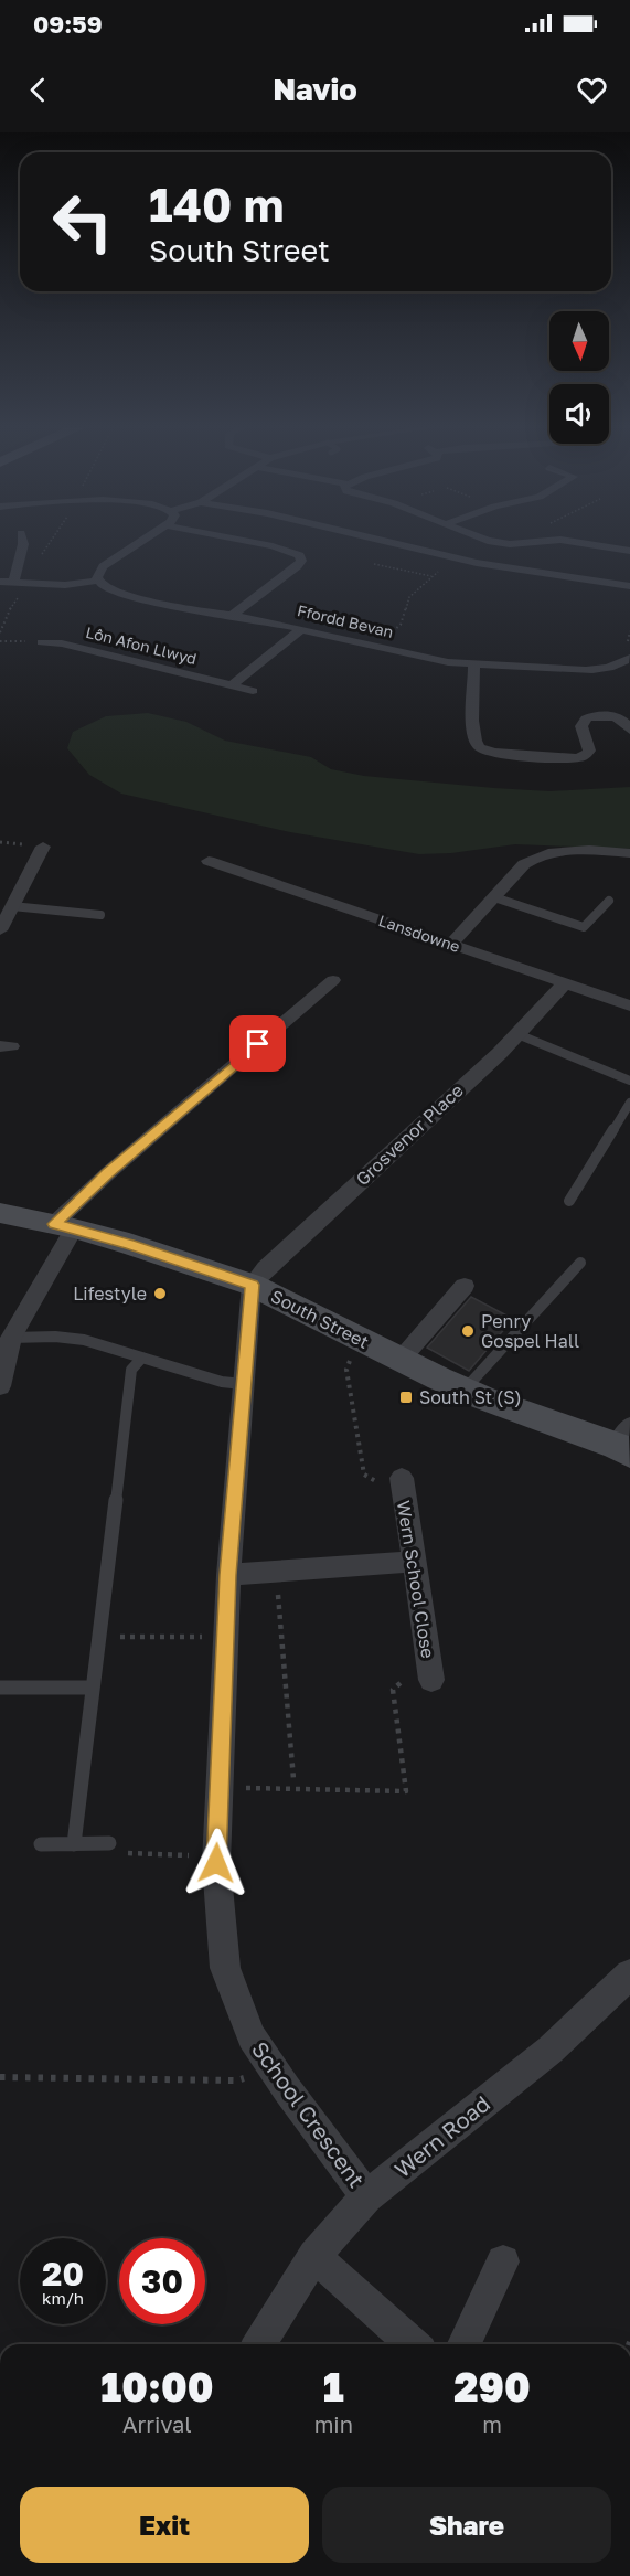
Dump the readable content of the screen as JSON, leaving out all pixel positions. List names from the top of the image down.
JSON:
{
  "streets": {
    "street": [
      "Ffordd Bevan",
      "Lôn Afon Llwyd",
      "Lansdowne",
      "Grosvenor Place",
      "South Street",
      "Wern School Close",
      "School Crescent",
      "Wern Road"
    ]
  },
  "crossings": [
    ["Lansdowne", "Grosvenor Place"],
    ["Grosvenor Place", "South Street"],
    ["Grosvenor Place", "School Crescent"],
    ["South Street", "School Crescent"],
    ["School Crescent", "Wern Road"]
  ],
  "places": {
    "other": ["Lifestyle", "Penry Gospel Hall"],
    "transit": ["South St (S)"]
  },
  "north": "bottom",
  "page": {
    "status": "09:59",
    "header": "Navio",
    "turn": ["140 m", "South Street"],
    "speed": "20 km/h",
    "limit": "30",
    "eta": [
      "10:00",
      "Arrival",
      "1",
      "min",
      "290",
      "m"
    ],
    "buttons": ["Exit", "Share"]
  }
}
